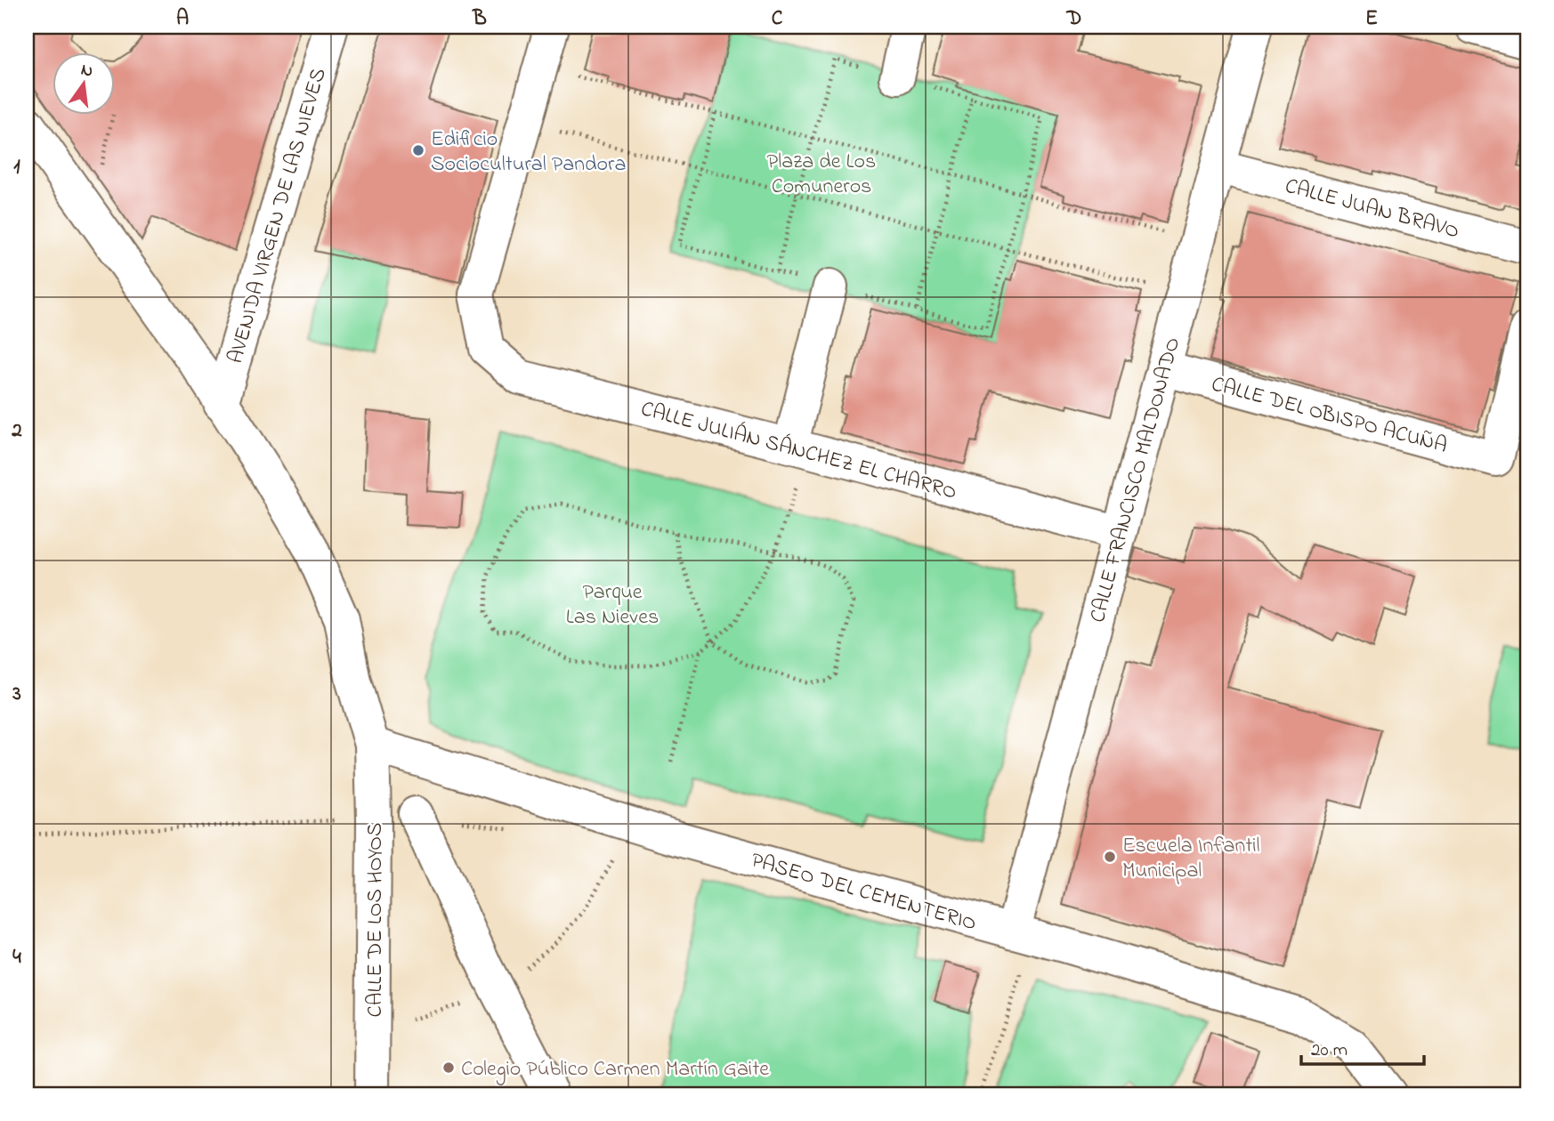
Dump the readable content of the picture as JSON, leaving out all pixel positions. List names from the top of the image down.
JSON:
{
  "streets": {
    "street": [
      "CALLE JUAN BRAVO",
      "AVENIDA VIRGEN DE LAS NIEVES",
      "CALLE DEL OBISPO ACUÑA",
      "CALLE JULIÁN SÁNCHEZ EL CHARRO",
      "CALLE FRANCISCO MALDONADO",
      "PASEO DEL CEMENTERIO",
      "CALLE DE LOS HOYOS"
    ]
  },
  "crossings": [
    ["CALLE JUAN BRAVO", "CALLE FRANCISCO MALDONADO"],
    ["AVENIDA VIRGEN DE LAS NIEVES", "CALLE DE LOS HOYOS"],
    ["CALLE DEL OBISPO ACUÑA", "CALLE FRANCISCO MALDONADO"],
    ["CALLE JULIÁN SÁNCHEZ EL CHARRO", "CALLE FRANCISCO MALDONADO"],
    ["CALLE FRANCISCO MALDONADO", "PASEO DEL CEMENTERIO"],
    ["PASEO DEL CEMENTERIO", "CALLE DE LOS HOYOS"]
  ],
  "parks": ["Plaza de Los Comuneros", "Parque Las Nieves"],
  "places": ["Edificio Sociocultural Pandora", "Escuela Infantil Municipal", "Colegio Público Carmen Martín Gaite"],
  "scale_bar": "20 m",
  "north": "top",
  "grid": {
    "columns": [
      "A",
      "B",
      "C",
      "D",
      "E"
    ],
    "rows": [
      "1",
      "2",
      "3",
      "4"
    ]
  }
}
